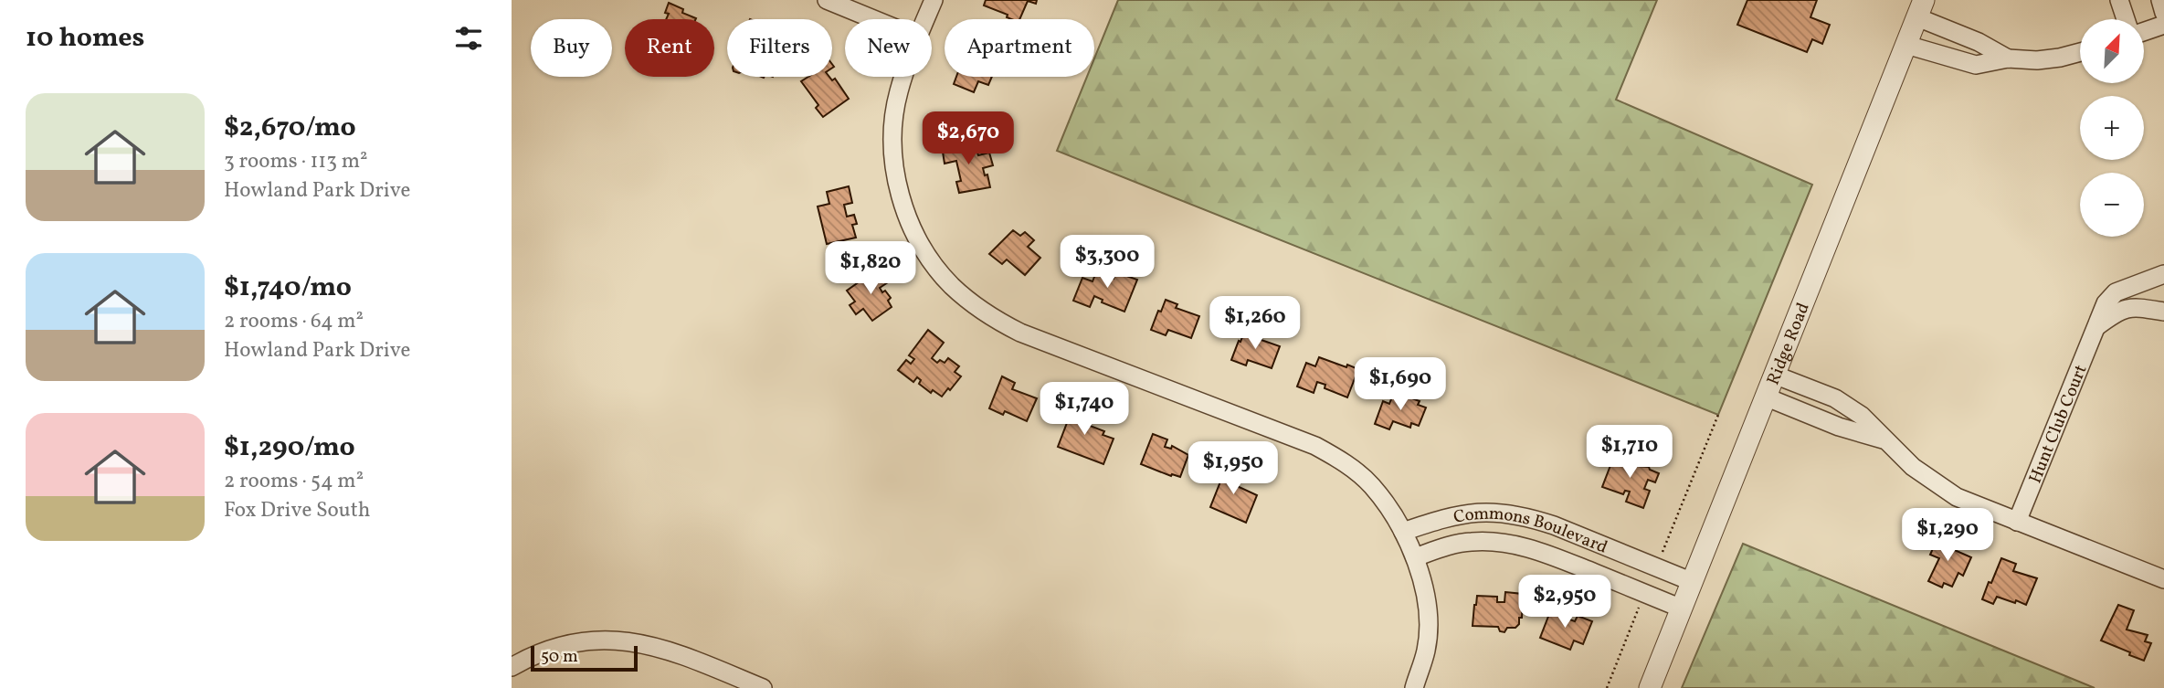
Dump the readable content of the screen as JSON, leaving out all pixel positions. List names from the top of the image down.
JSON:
{
  "streets": {
    "street": ["Ridge Road", "Hunt Club Court", "Commons Boulevard"]
  },
  "crossings": [
    ["Ridge Road", "Commons Boulevard"]
  ],
  "scale_bar": "50 m",
  "north": "top right",
  "page": {
    "heading": "10 homes",
    "map_buttons": ["+", "−"],
    "chip": [
      "Buy",
      "Rent",
      "Filters",
      "New",
      "Apartment"
    ],
    "list": [
      {
        "name": "$2,670/mo",
        "note": "3 rooms · 113 m² · Howland Park Drive"
      },
      {
        "name": "$1,740/mo",
        "note": "2 rooms · 64 m² · Howland Park Drive"
      },
      {
        "name": "$1,290/mo",
        "note": "2 rooms · 54 m² · Fox Drive South"
      }
    ],
    "price": [
      "$2,670",
      "$3,300",
      "$1,820",
      "$1,260",
      "$1,690",
      "$1,740",
      "$1,710",
      "$1,950",
      "$1,290",
      "$2,950"
    ],
    "scale": "50 m"
  }
}
